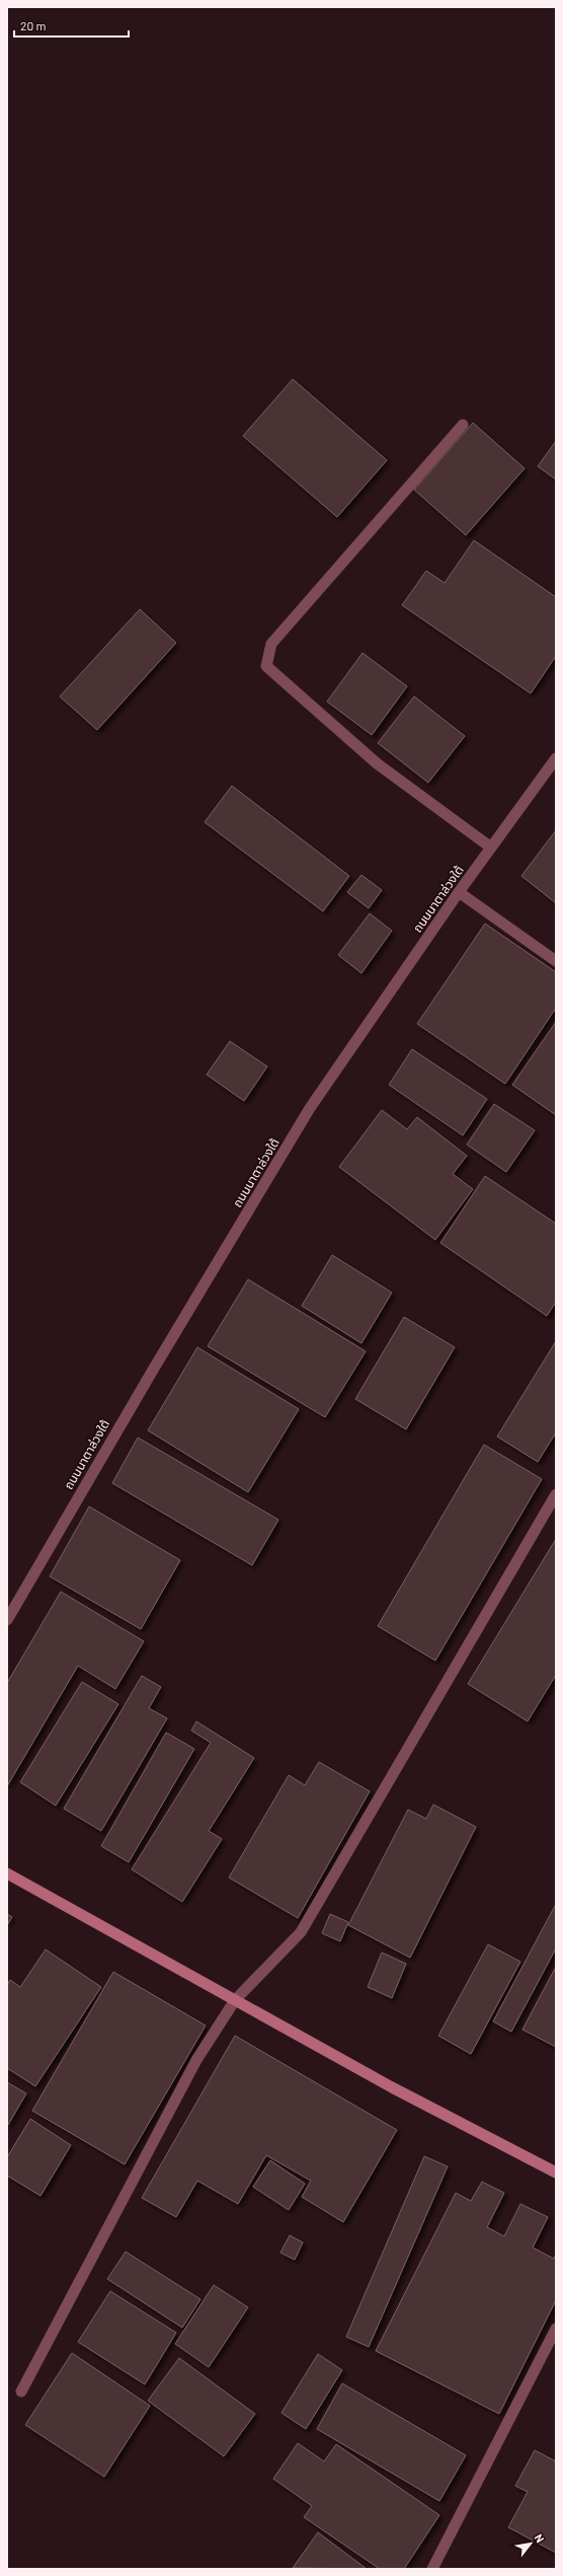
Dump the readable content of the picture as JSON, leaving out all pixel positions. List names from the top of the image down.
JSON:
{
  "streets": {
    "street": ["ถนนนาตาล่วงใต้"]
  },
  "scale_bar": "20 m",
  "north": "top right"
}
